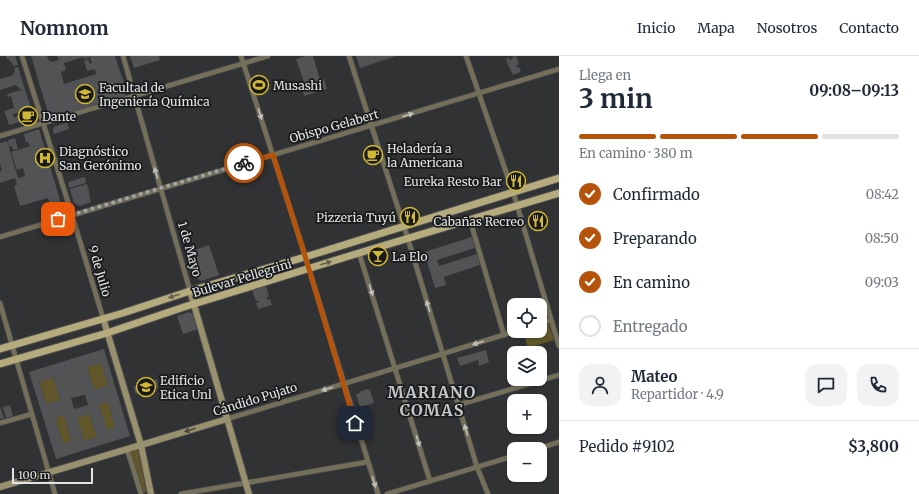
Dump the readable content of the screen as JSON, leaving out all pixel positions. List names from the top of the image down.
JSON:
{
  "streets": {
    "main road": [
      "1 de Mayo",
      "9 de Julio",
      "Bulevar Pellegrini",
      "Cándido Pujato"
    ],
    "street": ["Obispo Gelabert"]
  },
  "crossings": [
    ["Obispo Gelabert", "1 de Mayo"],
    ["Obispo Gelabert", "9 de Julio"],
    ["1 de Mayo", "Bulevar Pellegrini"],
    ["1 de Mayo", "Cándido Pujato"],
    ["9 de Julio", "Bulevar Pellegrini"],
    ["9 de Julio", "Cándido Pujato"]
  ],
  "one_way": ["Cándido Pujato"],
  "districts": ["MARIANO COMAS"],
  "places": {
    "sports": ["Musashi"],
    "school or university": ["Facultad de Ingeniería Química", "Edificio Etica Unl"],
    "cafe": ["Dante", "Heladería a la Americana"],
    "hospital": ["Diagnóstico San Gerónimo"],
    "restaurant": ["Eureka Resto Bar", "Pizzeria Tuyú", "Cabañas Recreo"],
    "bar": ["La Elo"]
  },
  "scale_bar": "100 m",
  "page": {
    "header": "Nomnom",
    "nav": [
      "Inicio",
      "Mapa",
      "Nosotros",
      "Contacto"
    ],
    "heading": ["3 min", "Llega en", "09:08–09:13"],
    "panel": [
      "Mateo",
      "Repartidor · 4.9",
      "Pedido #9102",
      "$3,800"
    ],
    "bar": "En camino · 380 m",
    "list": [
      ["Confirmado", "08:42"],
      ["Preparando", "08:50"],
      ["En camino", "09:03"],
      "Entregado"
    ],
    "map_buttons": ["+", "−"],
    "scale": "100 m"
  }
}
